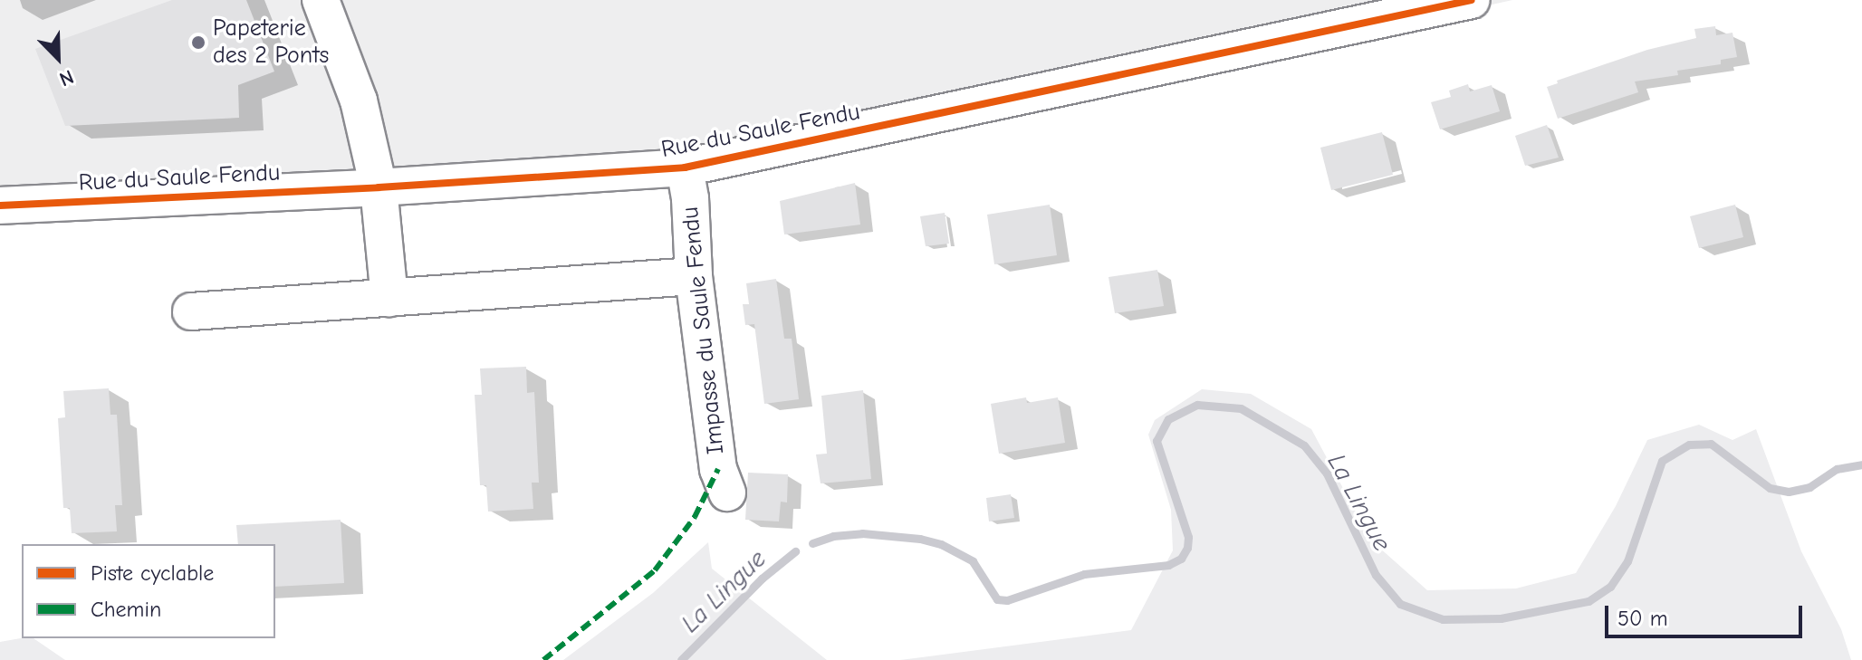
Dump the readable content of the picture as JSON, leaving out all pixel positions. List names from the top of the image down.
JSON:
{
  "streets": {
    "street": ["Rue du Saule Fendu", "Impasse du Saule Fendu"]
  },
  "crossings": [
    ["Rue du Saule Fendu", "Impasse du Saule Fendu"]
  ],
  "water": ["La Lingue"],
  "places": ["Papeterie des 2 Ponts"],
  "legend": ["Piste cyclable", "Chemin"],
  "scale_bar": "50 m",
  "north": "bottom right"
}
